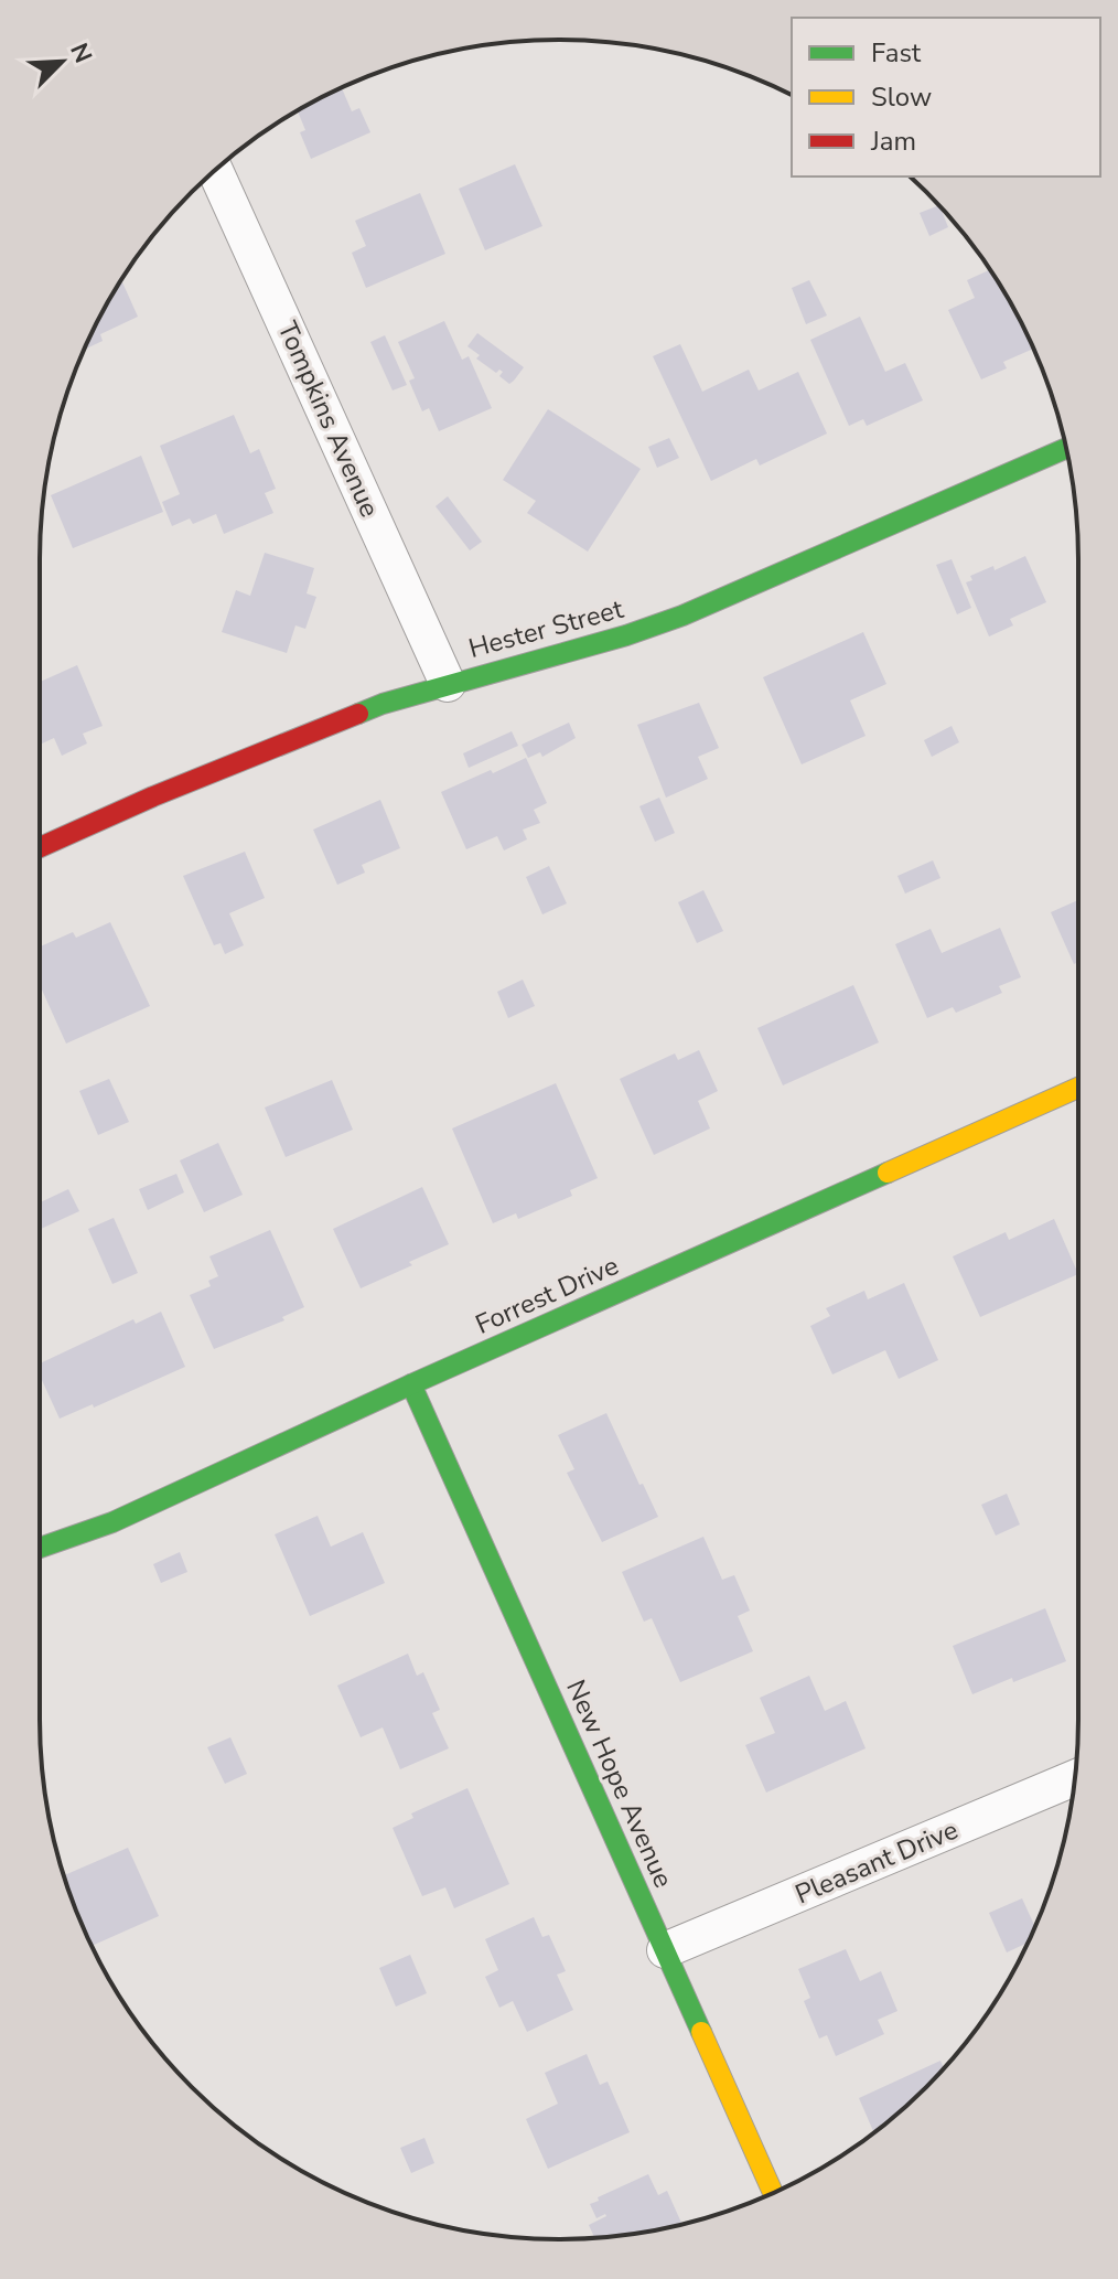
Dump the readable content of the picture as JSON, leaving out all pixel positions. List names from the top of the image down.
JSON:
{
  "streets": {
    "street": [
      "Tompkins Avenue",
      "Hester Street",
      "Forrest Drive",
      "New Hope Avenue",
      "Pleasant Drive"
    ]
  },
  "crossings": [
    ["Tompkins Avenue", "Hester Street"],
    ["Forrest Drive", "New Hope Avenue"],
    ["New Hope Avenue", "Pleasant Drive"]
  ],
  "legend": ["Fast", "Slow", "Jam"],
  "north": "top right"
}
